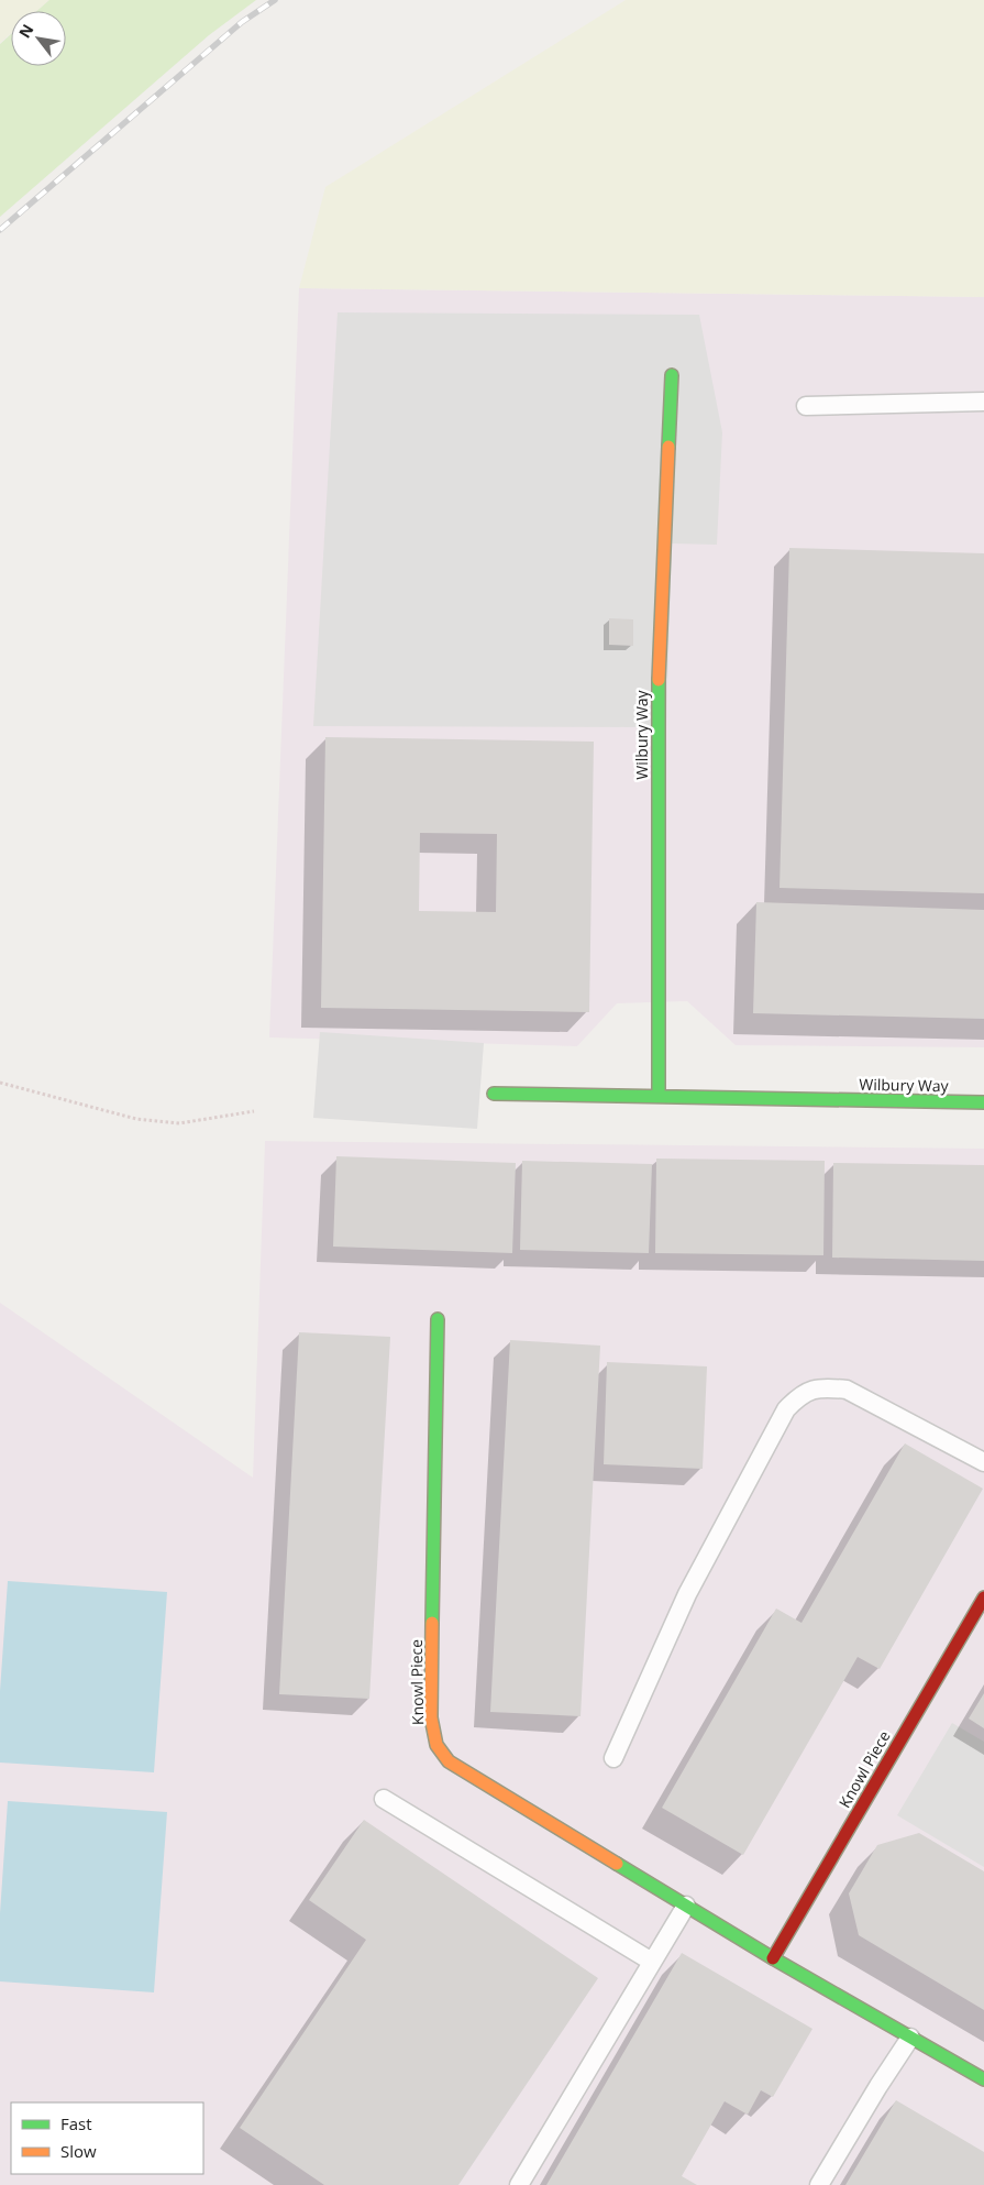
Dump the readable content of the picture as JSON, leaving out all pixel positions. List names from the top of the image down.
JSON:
{
  "streets": {
    "street": ["Wilbury Way", "Knowl Piece"]
  },
  "legend": ["Fast", "Slow"],
  "north": "top left"
}
